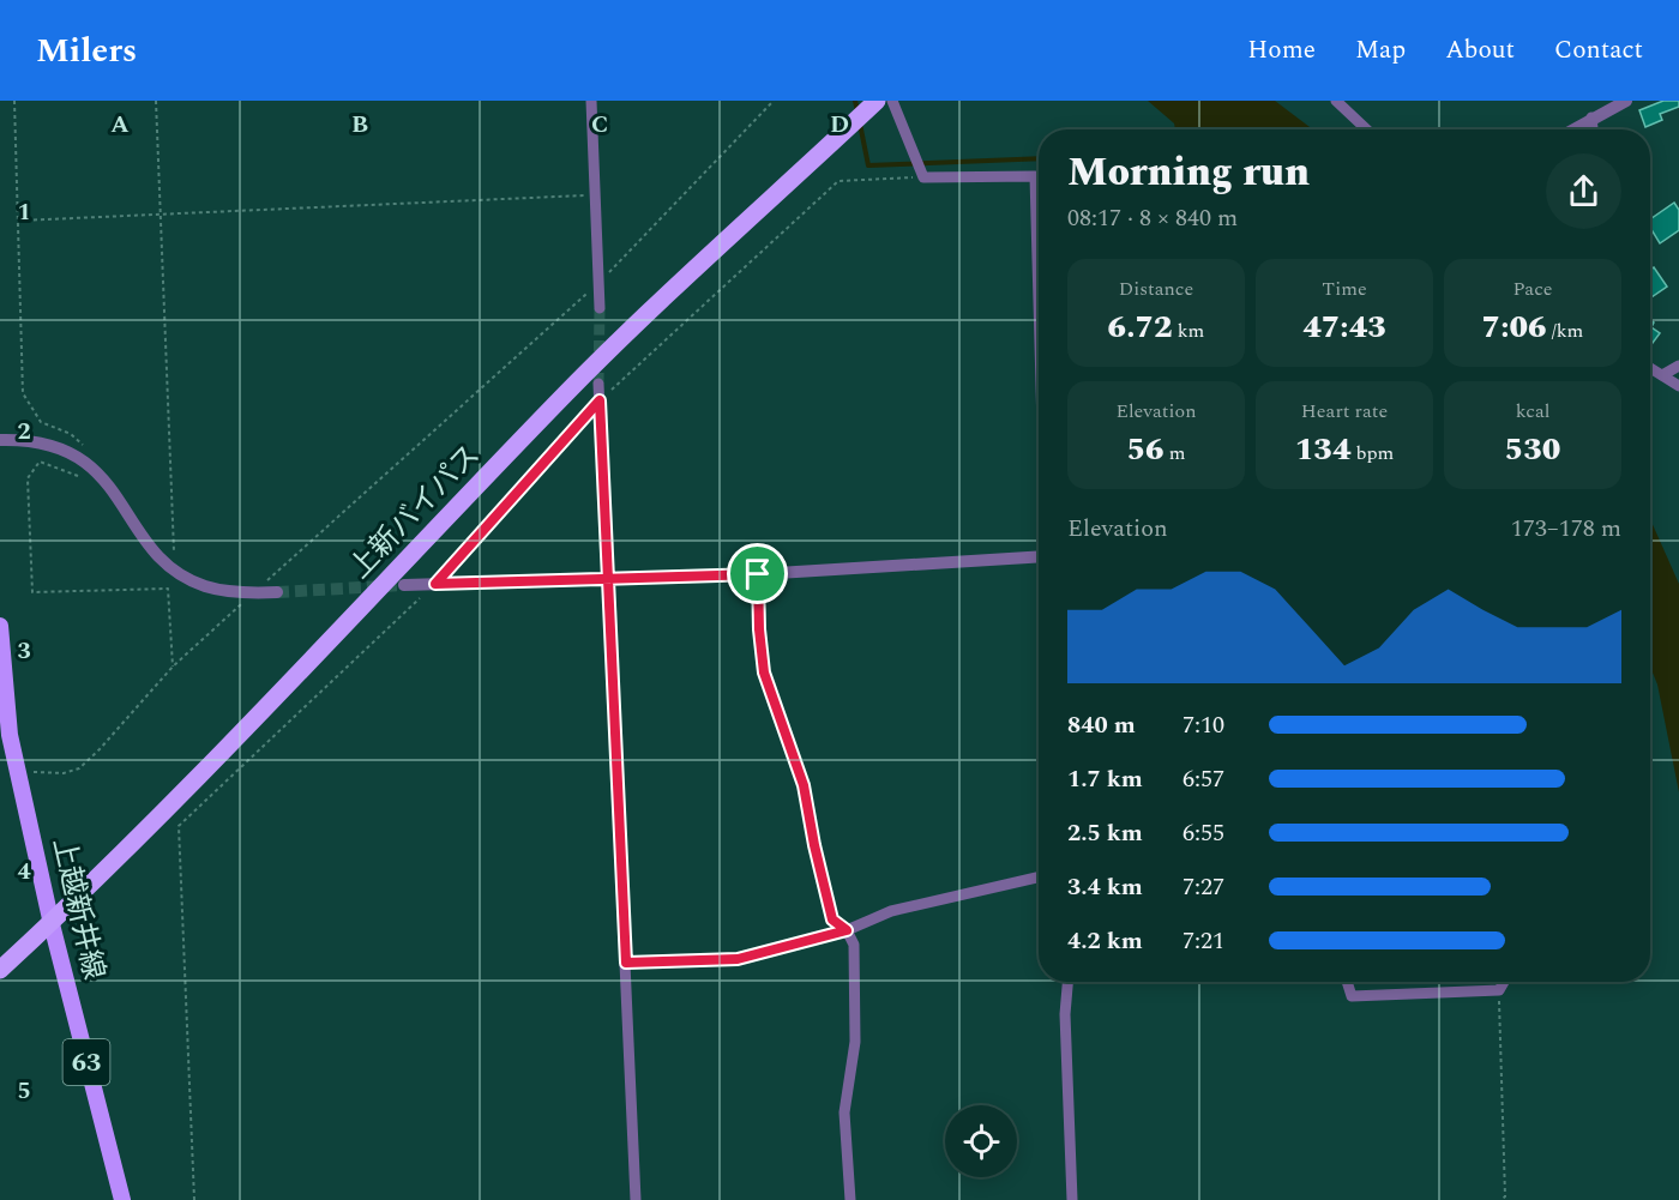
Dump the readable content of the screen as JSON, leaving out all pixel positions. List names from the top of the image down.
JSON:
{
  "streets": {
    "highway": ["上新バイパス"],
    "main road": ["上越新井線", "63"]
  },
  "crossings": [
    ["上新バイパス", "上越新井線"]
  ],
  "page": {
    "header": "Milers",
    "nav": [
      "Home",
      "Map",
      "About",
      "Contact"
    ],
    "heading": ["Morning run", "08:17 · 8 × 840 m"],
    "stats": [
      ["Distance", "6.72 km"],
      ["Time", "47:43"],
      ["Pace", "7:06 /km"],
      ["Elevation", "56 m"],
      ["Heart rate", "134 bpm"],
      ["kcal", "530"]
    ],
    "chart": ["Elevation", "173–178 m"],
    "list": [
      {
        "name": "840 m",
        "note": "7:10"
      },
      {
        "name": "1.7 km",
        "note": "6:57"
      },
      {
        "name": "2.5 km",
        "note": "6:55"
      },
      {
        "name": "3.4 km",
        "note": "7:27"
      },
      {
        "name": "4.2 km",
        "note": "7:21"
      }
    ]
  },
  "grid": {
    "columns": [
      "A",
      "B",
      "C",
      "D"
    ],
    "rows": [
      "1",
      "2",
      "3",
      "4",
      "5"
    ]
  }
}
